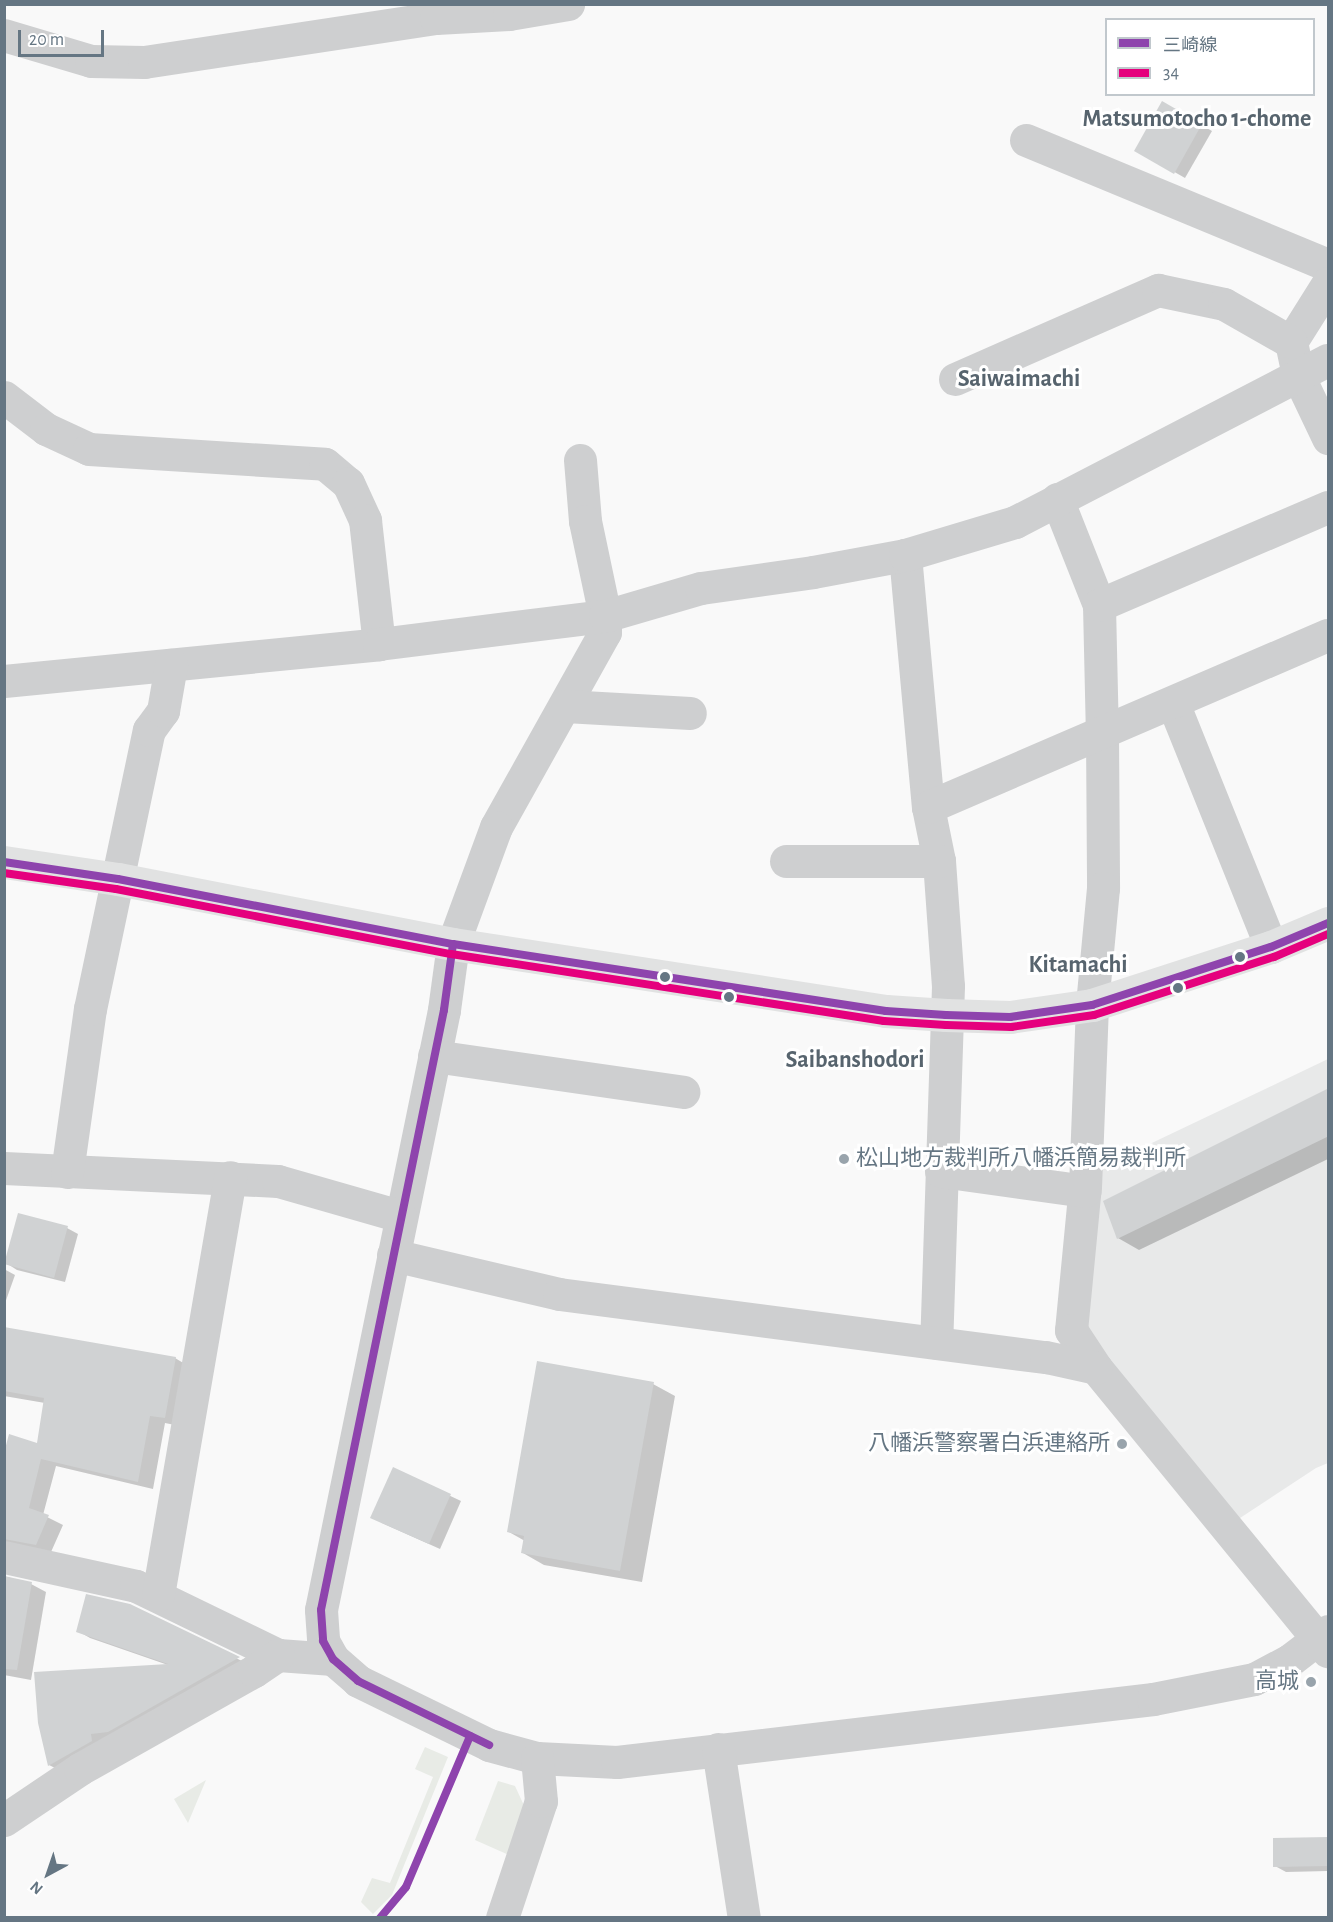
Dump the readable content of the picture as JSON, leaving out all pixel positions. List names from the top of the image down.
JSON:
{
  "districts": [
    "Matsumotocho 1-chome",
    "Saiwaimachi",
    "Kitamachi",
    "Saibanshodori"
  ],
  "places": ["松山地方裁判所八幡浜簡易裁判所", "八幡浜警察署白浜連絡所", "高城"],
  "lines": ["transit line 三崎線", "transit line 34"],
  "legend": ["三崎線", "34"],
  "scale_bar": "20 m",
  "north": "bottom left"
}
